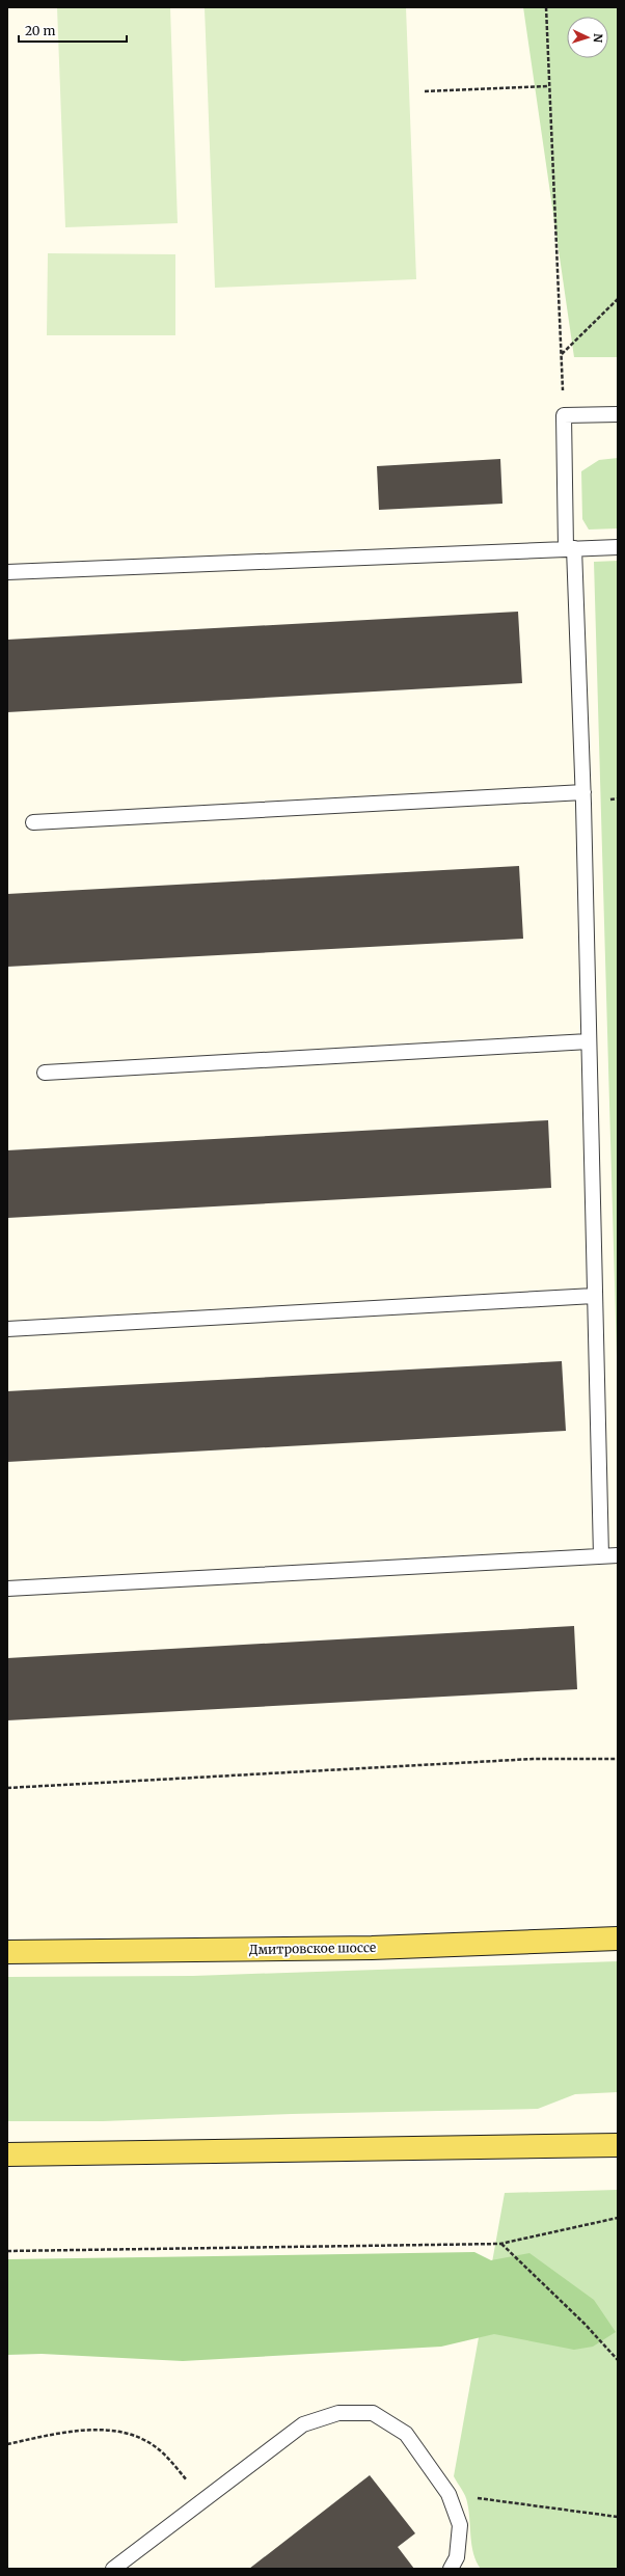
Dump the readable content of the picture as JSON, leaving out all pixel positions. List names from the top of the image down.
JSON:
{
  "streets": {
    "main road": ["Дмитровское шоссе"]
  },
  "scale_bar": "20 m",
  "north": "right"
}
